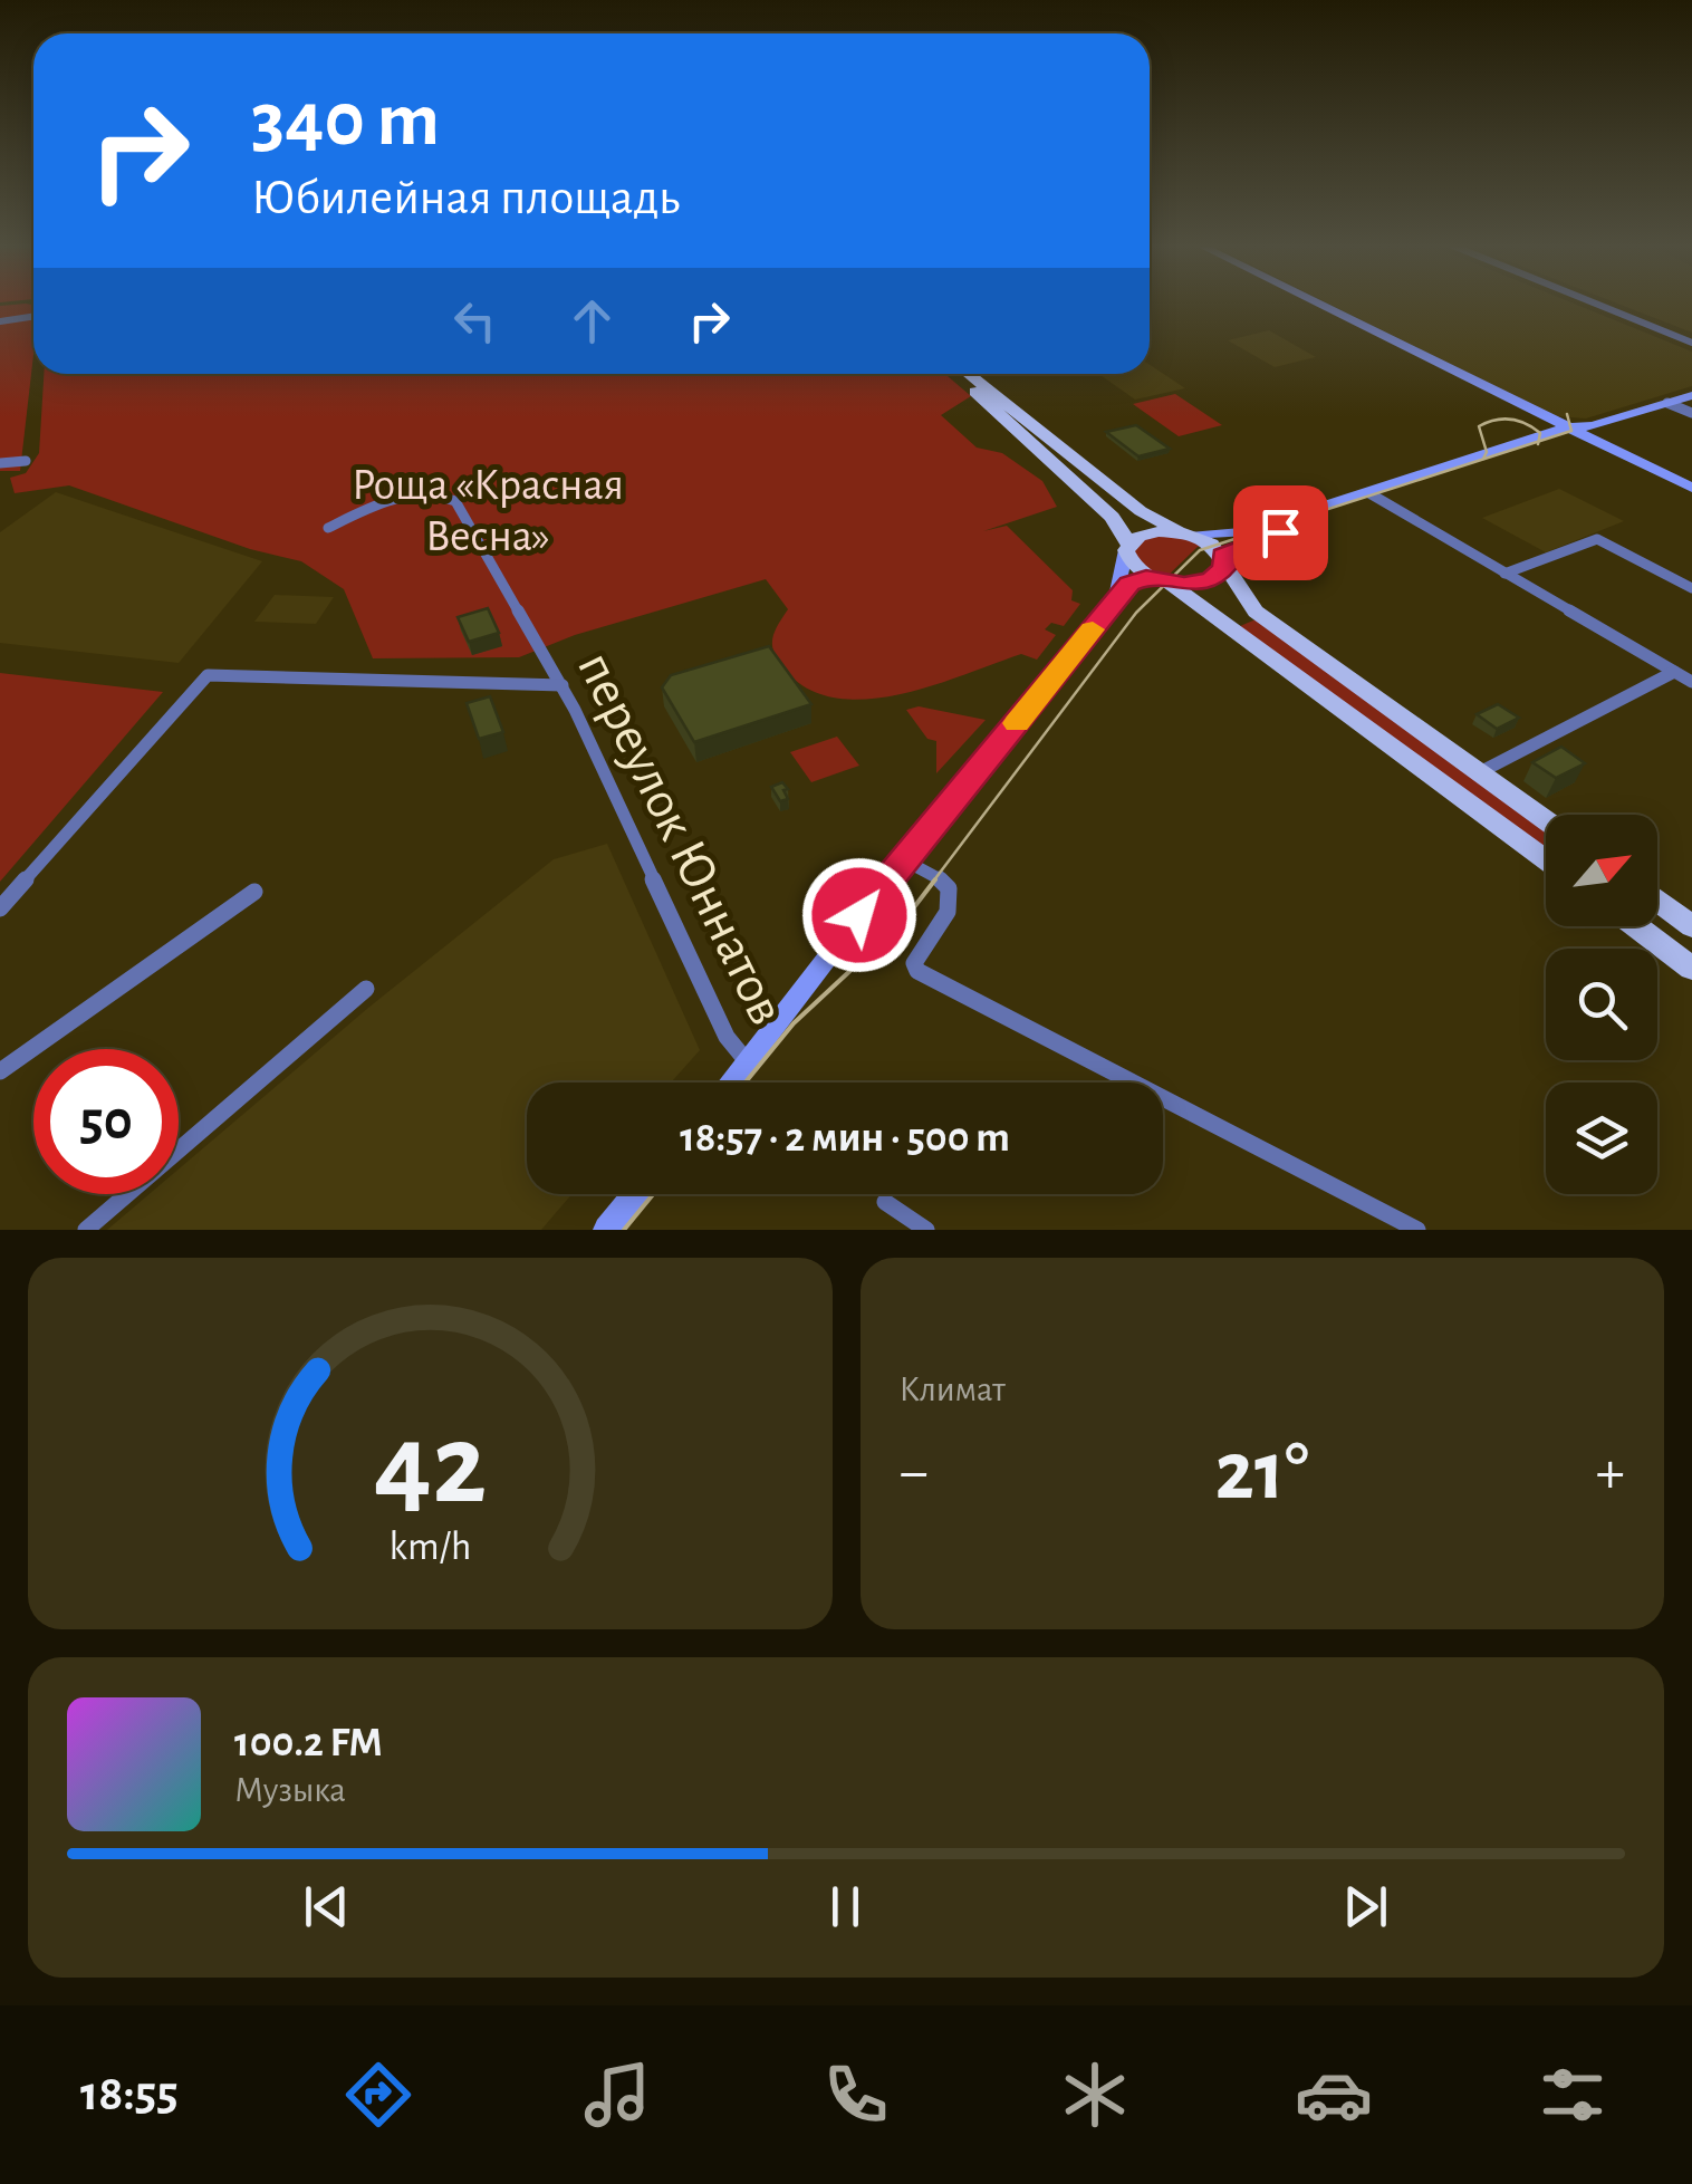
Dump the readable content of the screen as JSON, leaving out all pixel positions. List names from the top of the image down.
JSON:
{
  "streets": {
    "street": ["переулок Юннатов"]
  },
  "parks": ["Роща «Красная Весна»"],
  "north": "top right",
  "page": {
    "turn": ["340 m", "Юбилейная площадь"],
    "limit": "50",
    "trip": "18:57 · 2 мин · 500 m",
    "tile": "Климат",
    "heat": ["−", "21°", "+"],
    "song": ["100.2 FM", "Музыка"],
    "tabs": "18:55",
    "gauge": ["42", "km/h"]
  }
}
